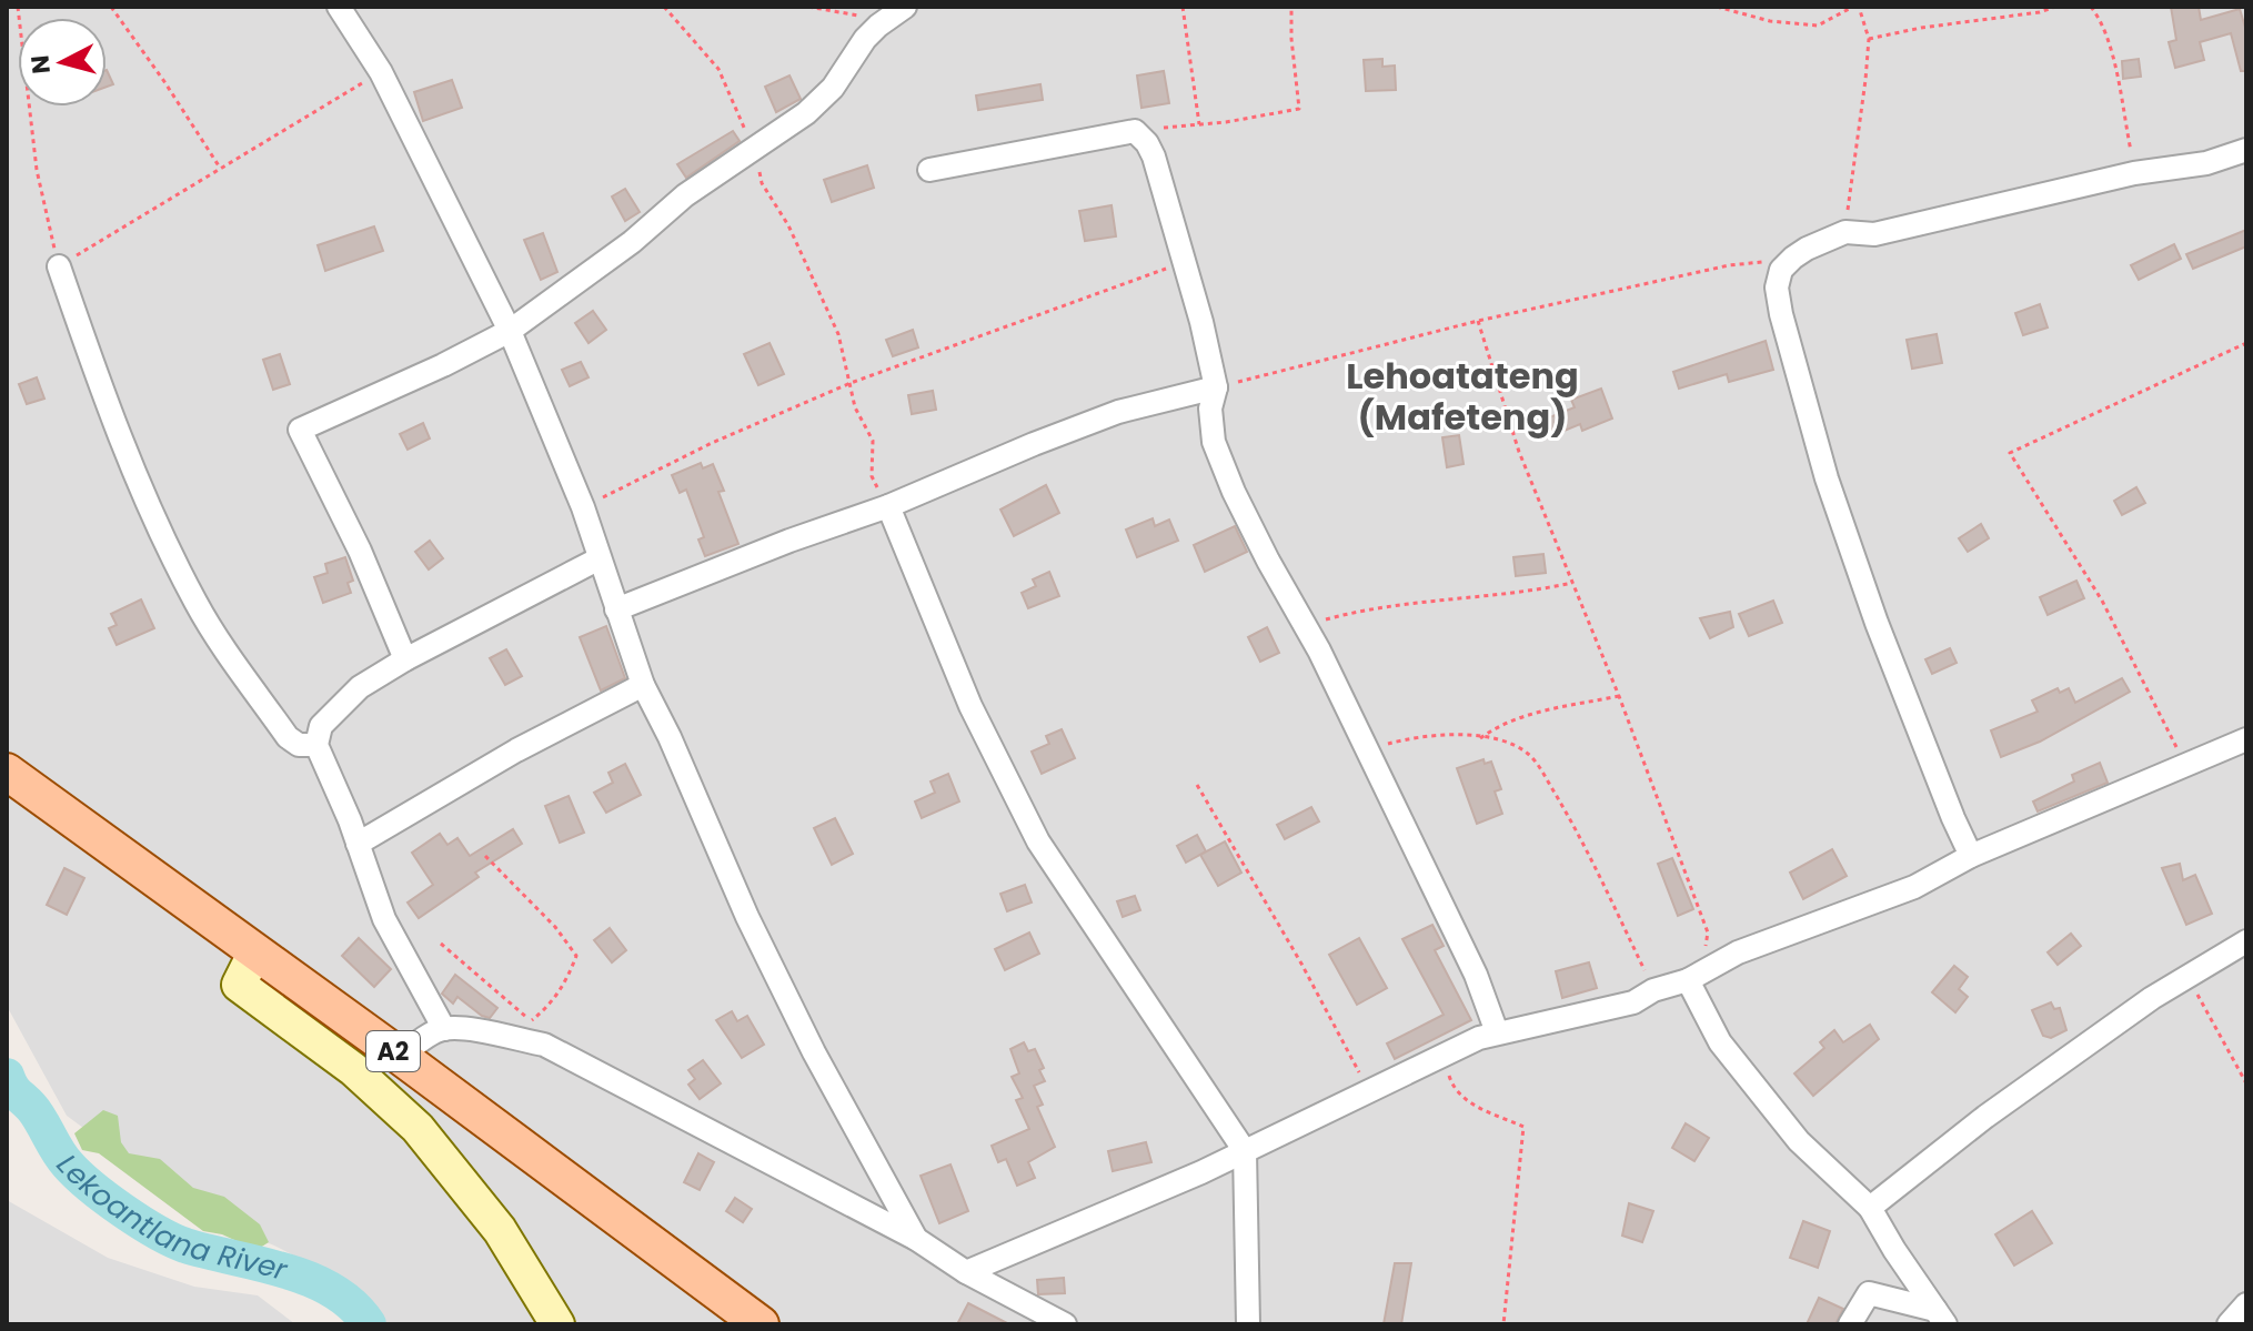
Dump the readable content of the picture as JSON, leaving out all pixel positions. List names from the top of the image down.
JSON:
{
  "streets": {
    "main road": ["A2"]
  },
  "districts": ["Lehoatateng (Mafeteng)"],
  "water": ["Lekoantlana River"],
  "north": "left"
}
